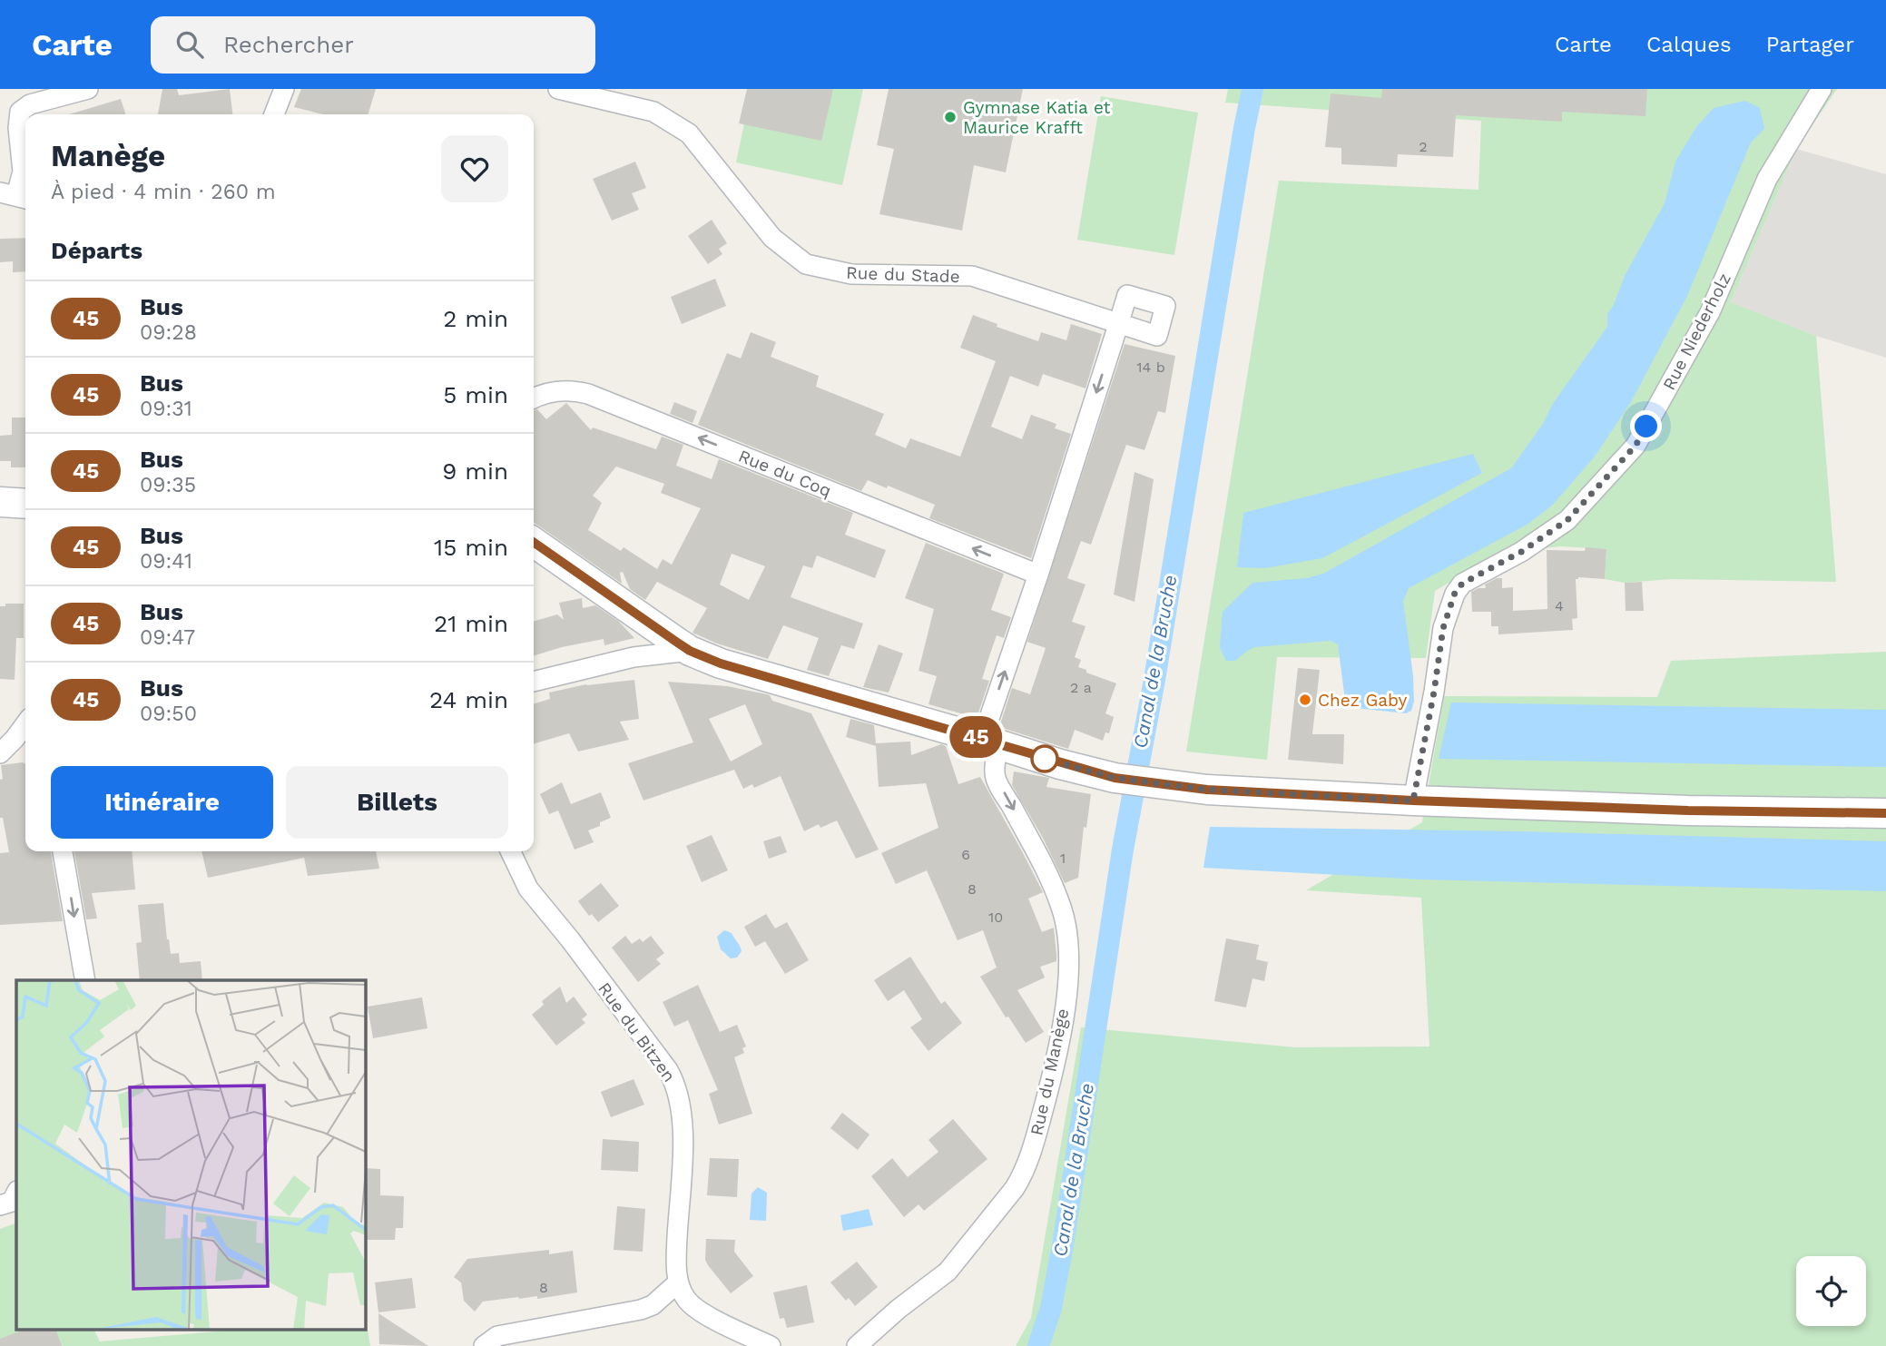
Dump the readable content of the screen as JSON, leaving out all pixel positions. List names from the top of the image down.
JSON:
{
  "streets": {
    "street": [
      "Rue du Stade",
      "Rue Niederholz",
      "Rue du Coq",
      "Rue du Bitzen",
      "Rue du Manège"
    ]
  },
  "crossings": [
    ["Rue du Stade", "Rue du Coq"]
  ],
  "one_way": ["Rue du Coq", "Rue du Manège"],
  "water": ["Canal de la Bruche"],
  "places": ["Gymnase Katia et Maurice Krafft", "Chez Gaby"],
  "lines": ["bus line 45"],
  "house_numbers": [
    "2",
    "14 b",
    "4",
    "2 a",
    "6",
    "1",
    "8",
    "10",
    "8"
  ],
  "page": {
    "header": "Carte",
    "search": "Rechercher",
    "nav": ["Carte", "Calques", "Partager"],
    "on_map": "45",
    "heading": [
      ["Manège", "À pied · 4 min · 260 m"],
      "Départs"
    ],
    "list": [
      {
        "mark": "45",
        "name": "Bus",
        "note": "09:28",
        "value": "2 min"
      },
      {
        "mark": "45",
        "name": "Bus",
        "note": "09:31",
        "value": "5 min"
      },
      {
        "mark": "45",
        "name": "Bus",
        "note": "09:35",
        "value": "9 min"
      },
      {
        "mark": "45",
        "name": "Bus",
        "note": "09:41",
        "value": "15 min"
      },
      {
        "mark": "45",
        "name": "Bus",
        "note": "09:47",
        "value": "21 min"
      },
      {
        "mark": "45",
        "name": "Bus",
        "note": "09:50",
        "value": "24 min"
      }
    ],
    "buttons": ["Itinéraire", "Billets"]
  }
}
